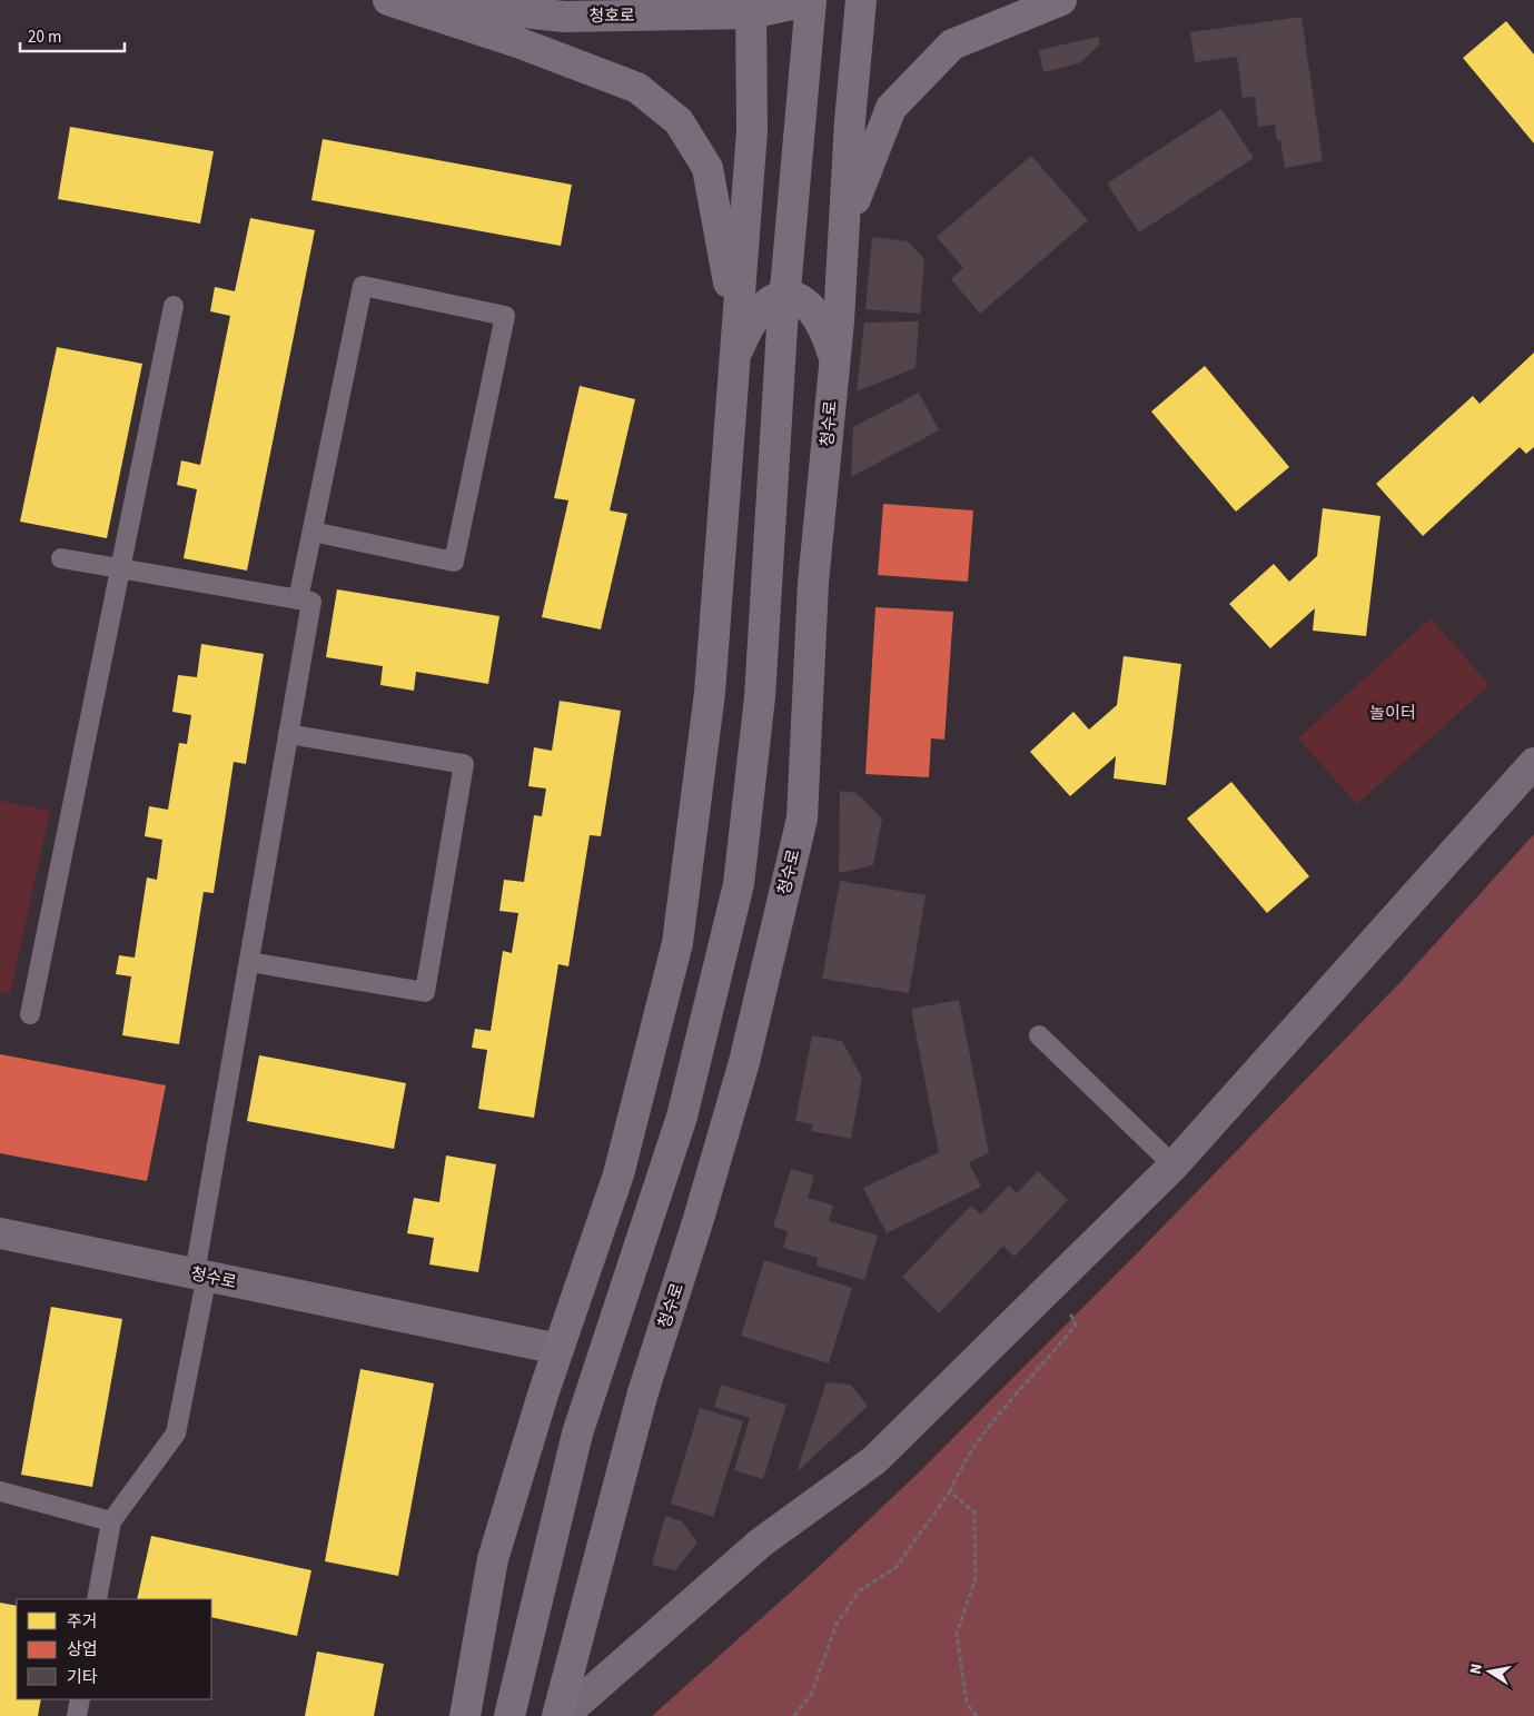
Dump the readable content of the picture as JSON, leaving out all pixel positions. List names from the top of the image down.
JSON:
{
  "streets": {
    "main road": ["청호로", "청수로"]
  },
  "parks": ["놀이터"],
  "legend": ["주거", "상업", "기타"],
  "scale_bar": "20 m",
  "north": "left"
}
